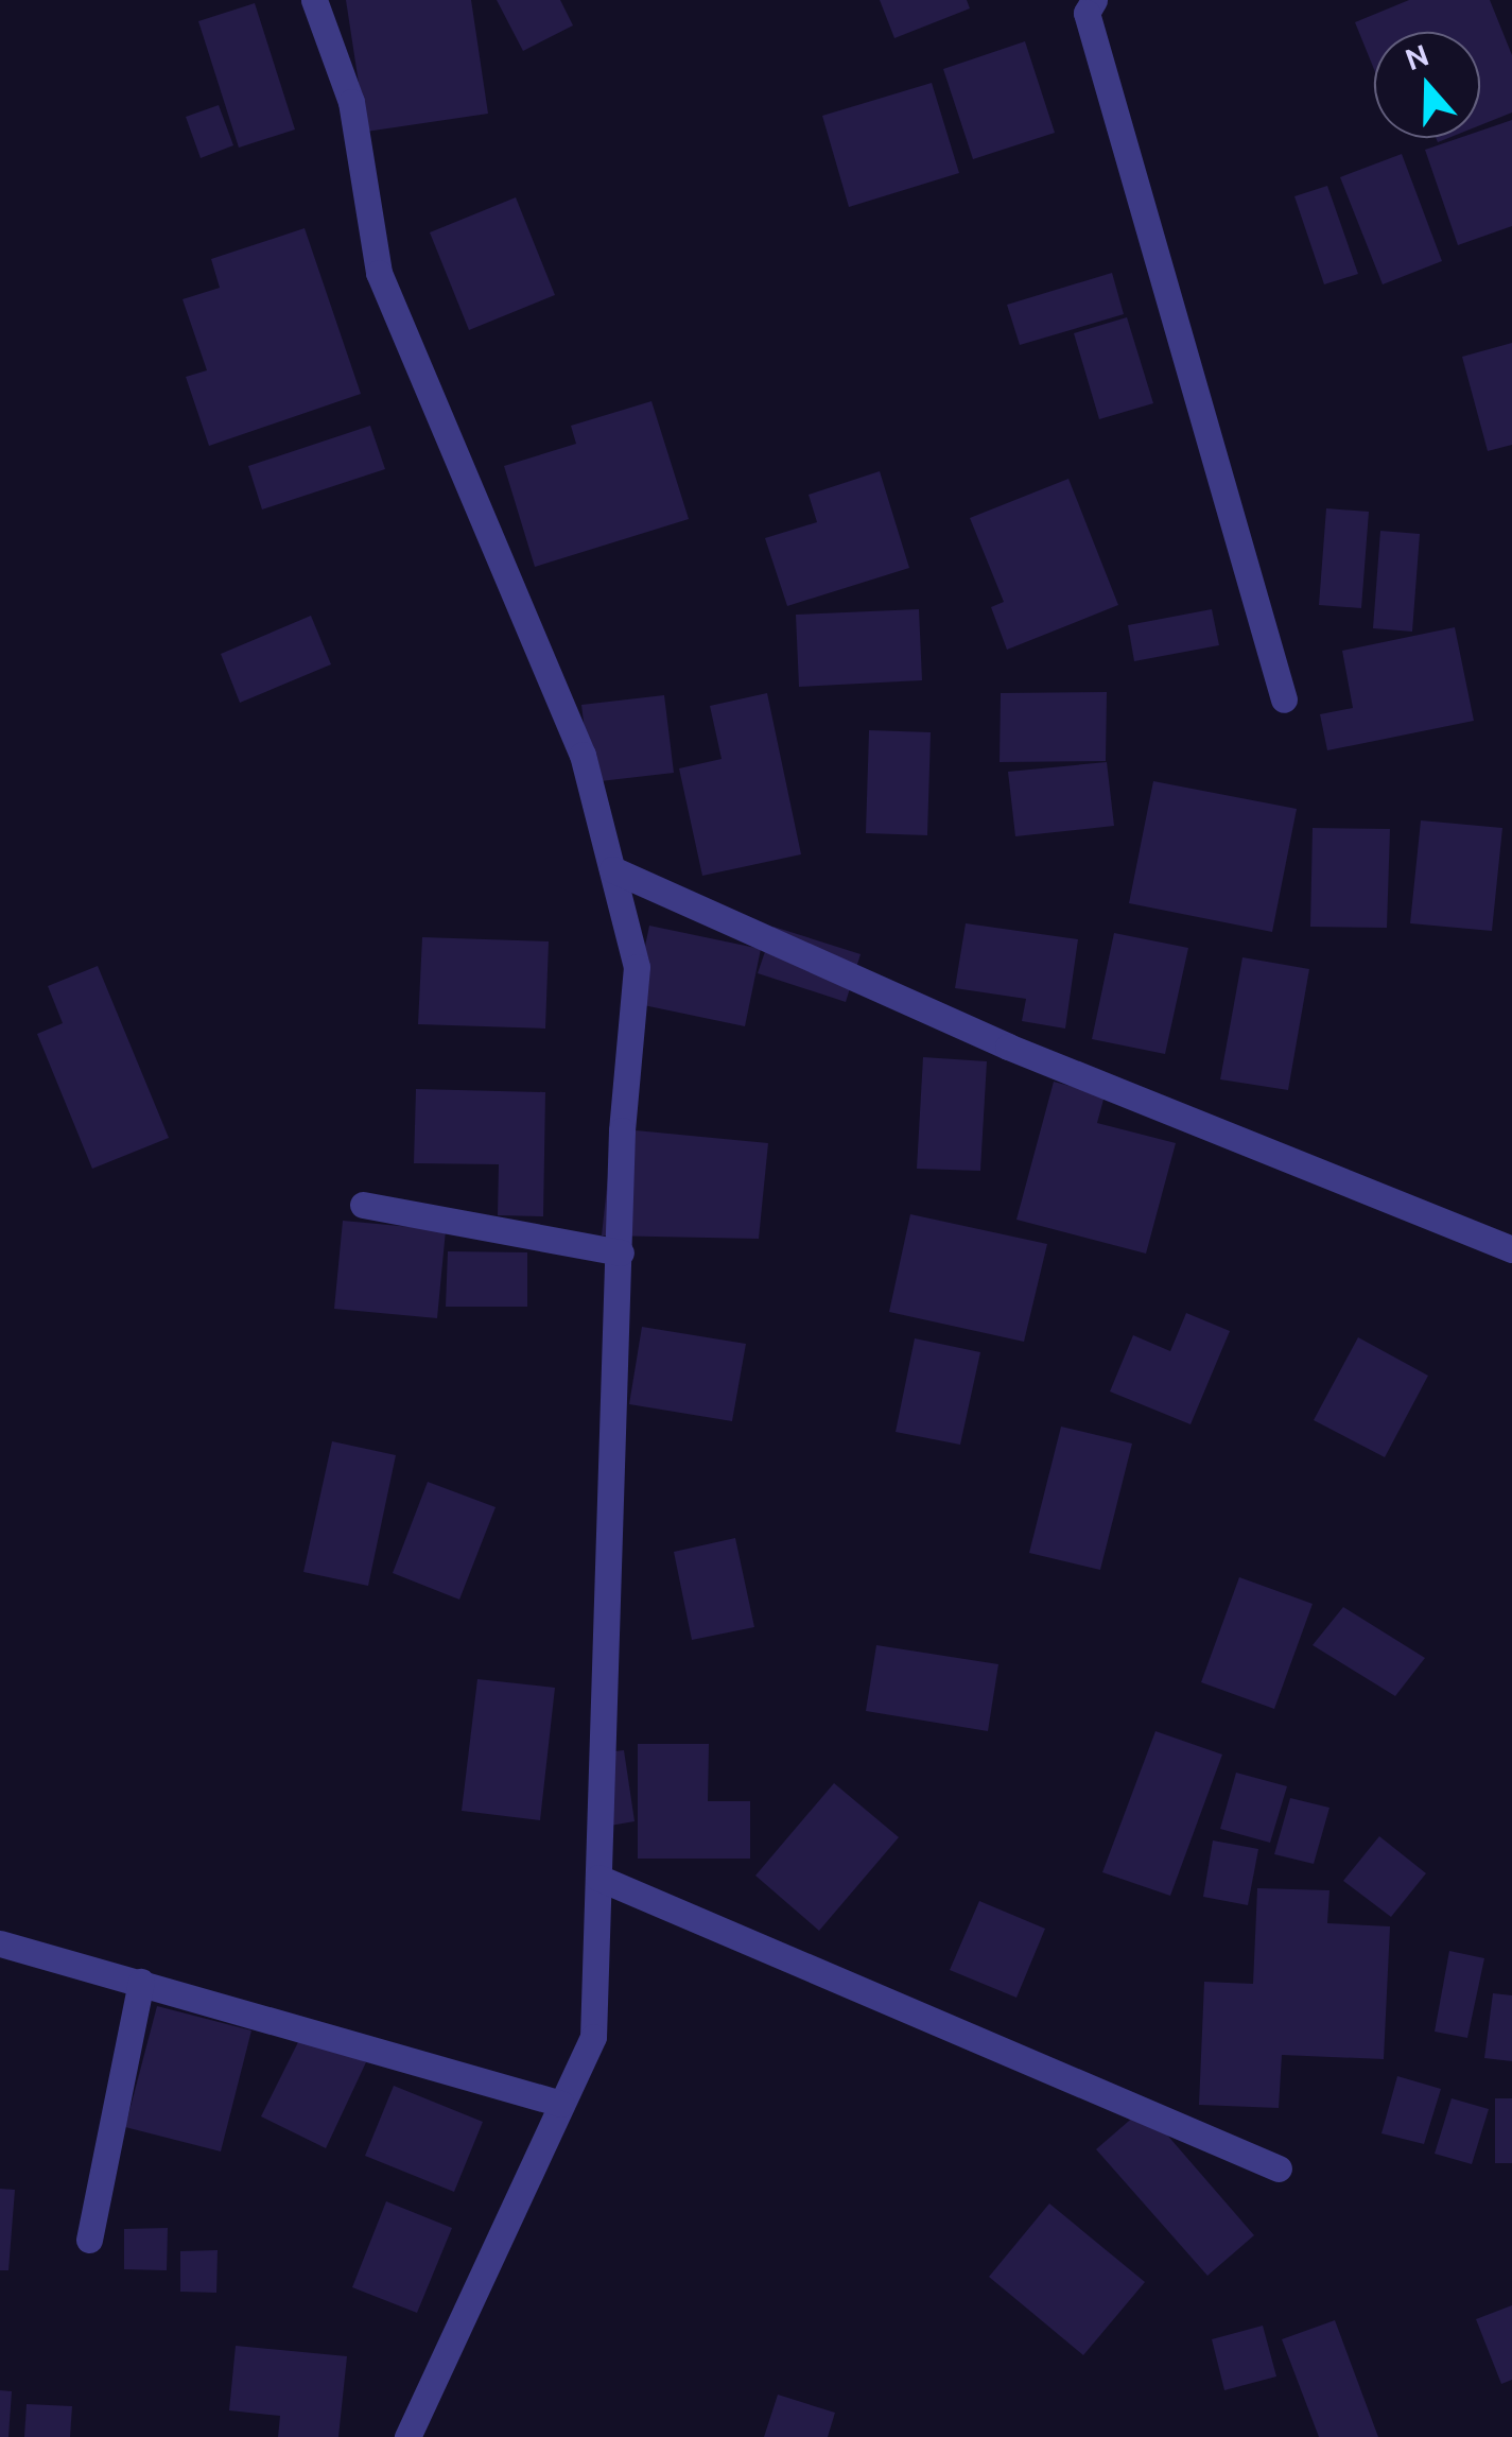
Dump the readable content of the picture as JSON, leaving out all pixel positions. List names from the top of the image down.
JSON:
{
  "north": "top"
}
